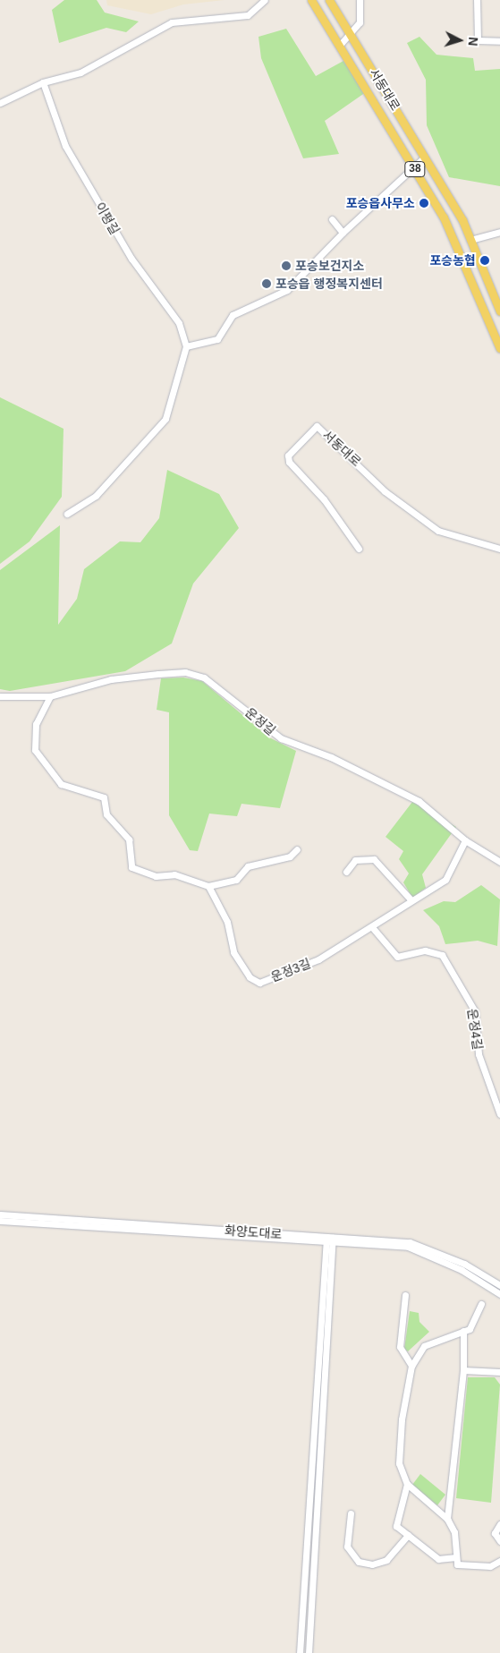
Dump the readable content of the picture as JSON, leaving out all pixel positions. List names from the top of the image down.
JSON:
{
  "streets": {
    "main road": ["서동대로", "38"],
    "street": [
      "이평길",
      "운정길",
      "운정3길",
      "운정4길",
      "화양도대로"
    ]
  },
  "crossings": [
    ["운정길", "운정3길"],
    ["운정3길", "운정4길"]
  ],
  "places": [
    "포승읍사무소",
    "포승농협",
    "포승보건지소",
    "포승읍 행정복지센터"
  ],
  "north": "right"
}
